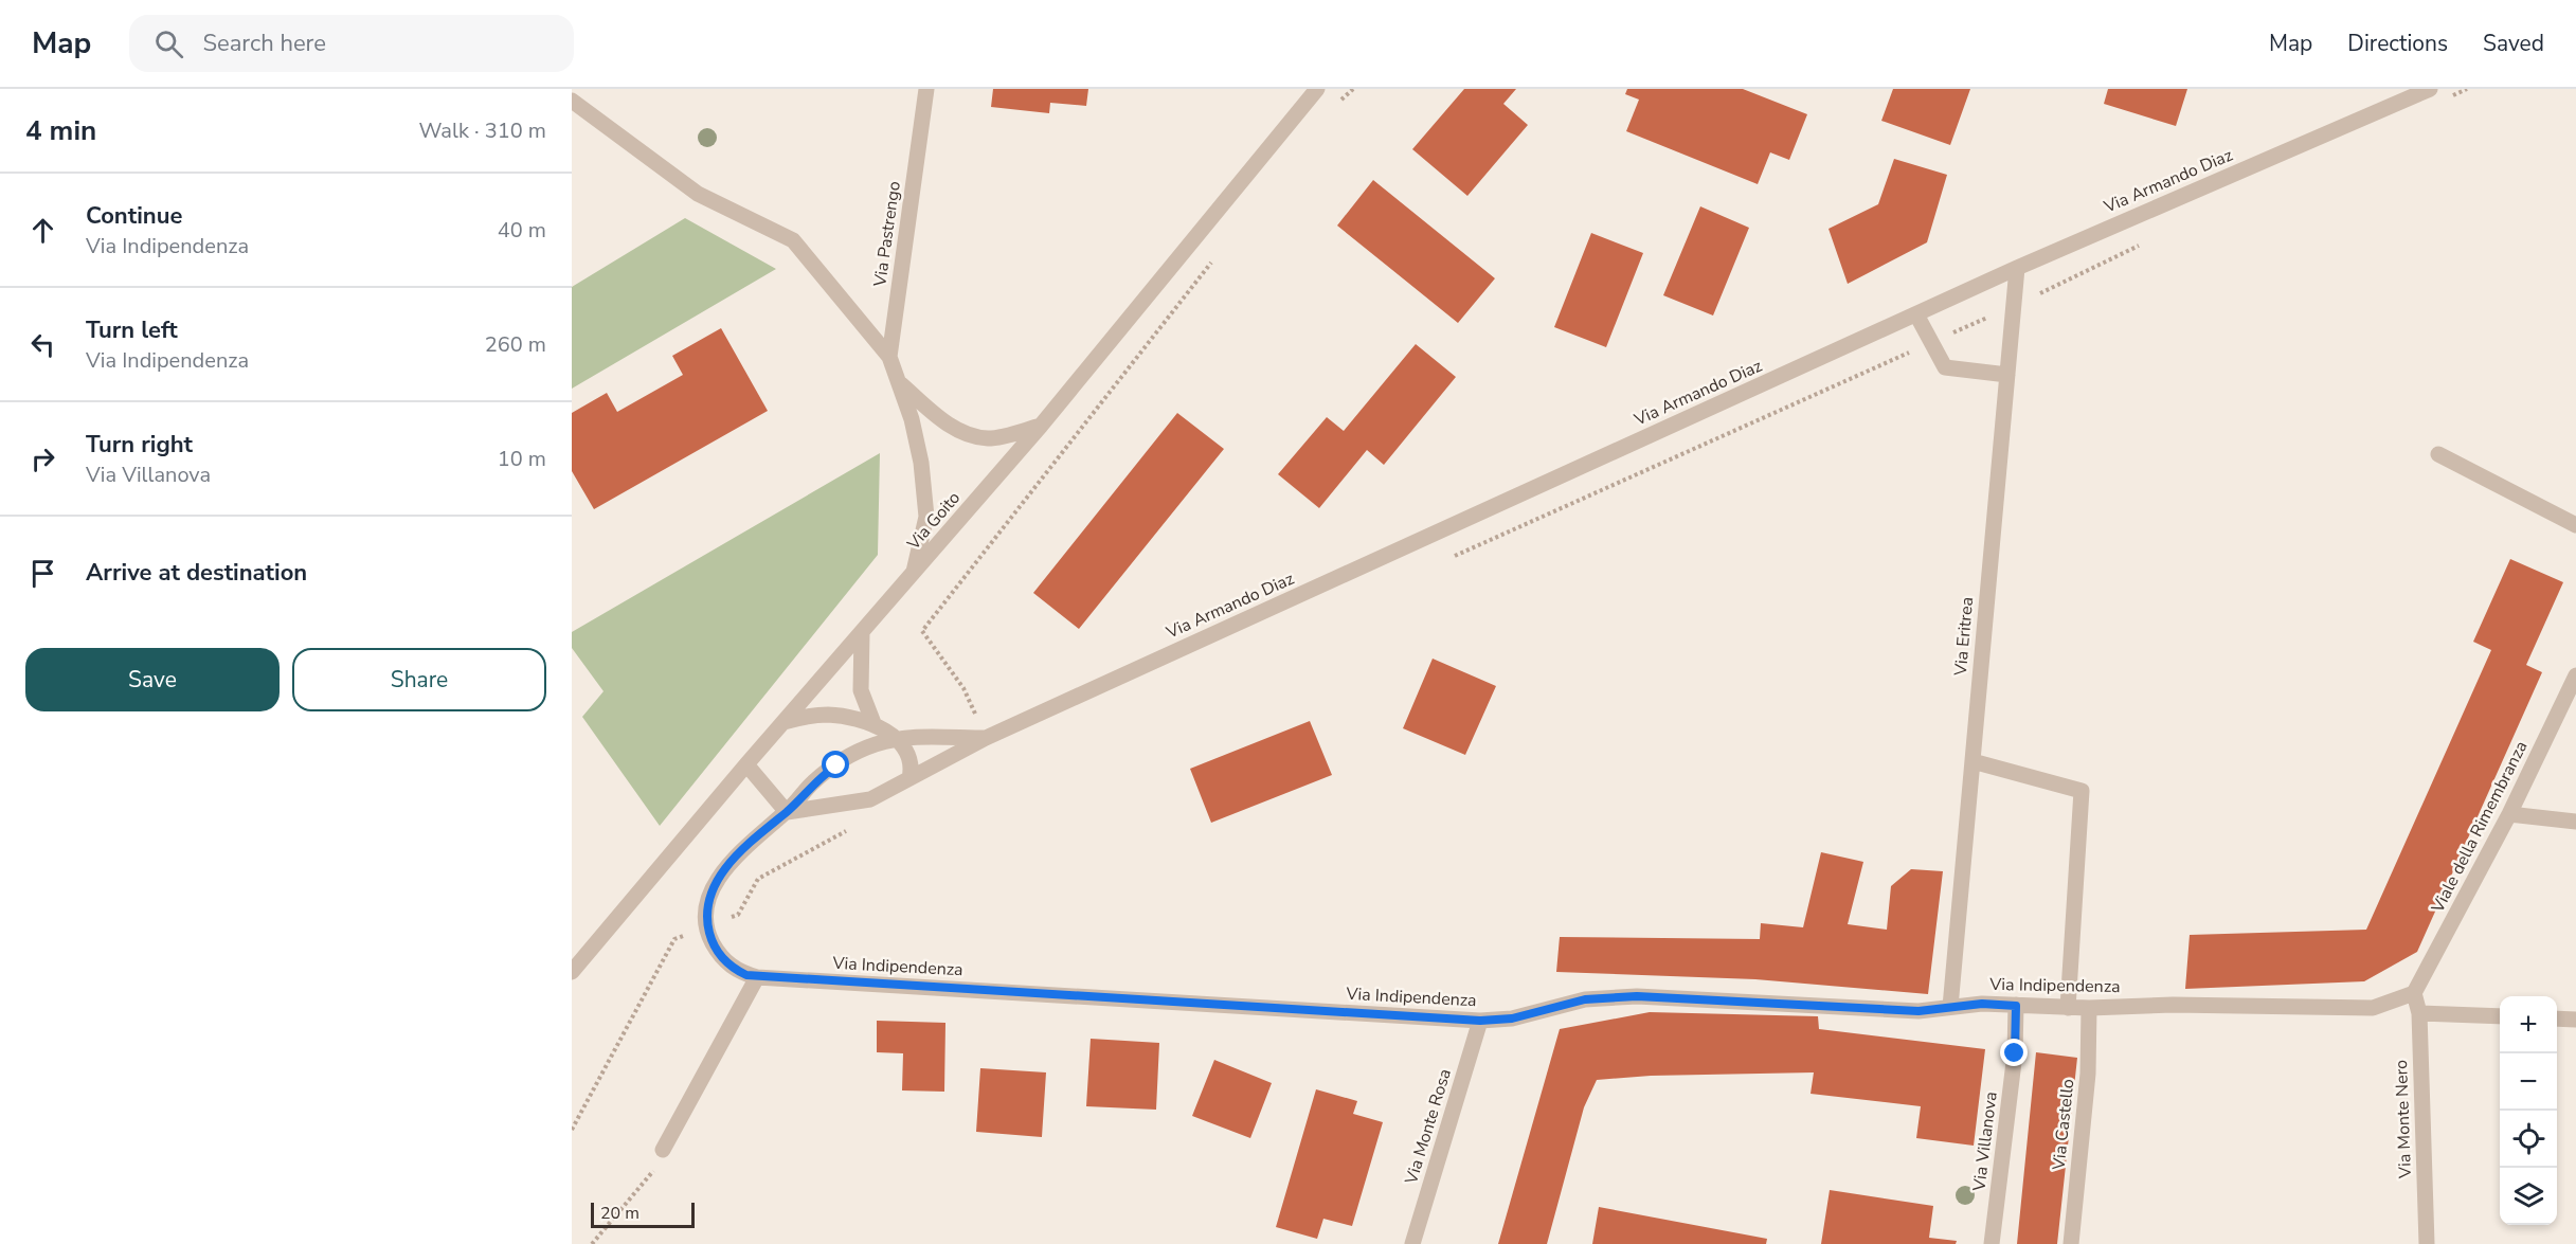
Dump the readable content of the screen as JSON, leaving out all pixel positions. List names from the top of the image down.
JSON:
{
  "streets": {
    "street": [
      "Via Armando Diaz",
      "Via Pastrengo",
      "Via Goito",
      "Via Eritrea",
      "Viale della Rimembranza",
      "Via Indipendenza",
      "Via Monte Nero",
      "Via Castello",
      "Via Monte Rosa",
      "Via Villanova"
    ]
  },
  "crossings": [
    ["Via Armando Diaz", "Via Eritrea"],
    ["Via Pastrengo", "Via Goito"],
    ["Via Eritrea", "Via Indipendenza"],
    ["Viale della Rimembranza", "Via Indipendenza"],
    ["Viale della Rimembranza", "Via Monte Nero"],
    ["Via Indipendenza", "Via Monte Nero"],
    ["Via Indipendenza", "Via Castello"],
    ["Via Indipendenza", "Via Monte Rosa"],
    ["Via Indipendenza", "Via Villanova"]
  ],
  "scale_bar": "20 m",
  "page": {
    "header": "Map",
    "search": "Search here",
    "nav": ["Map", "Directions", "Saved"],
    "heading": ["4 min", "Walk · 310 m"],
    "list": [
      ["Continue", "Via Indipendenza", "40 m"],
      ["Turn left", "Via Indipendenza", "260 m"],
      ["Turn right", "Via Villanova", "10 m"],
      "Arrive at destination"
    ],
    "buttons": ["Save", "Share"],
    "map_buttons": ["+", "−"],
    "scale": "20 m"
  }
}
